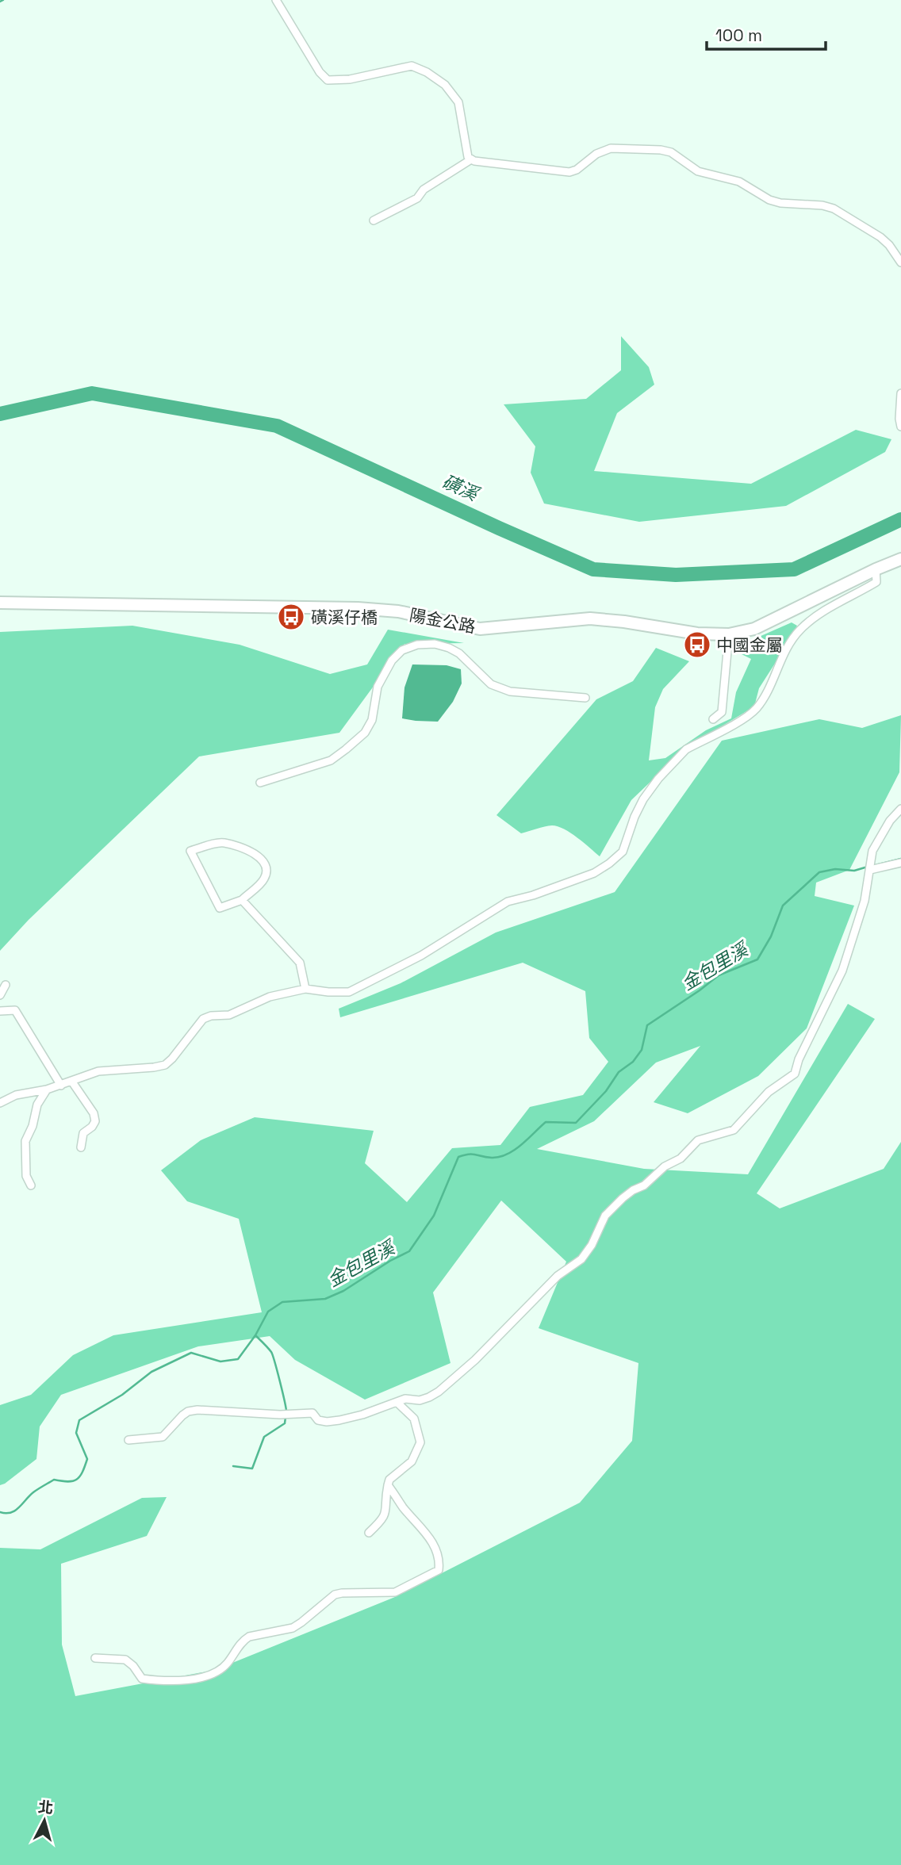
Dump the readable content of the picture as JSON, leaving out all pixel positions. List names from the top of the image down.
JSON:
{
  "streets": {
    "main road": ["陽金公路"]
  },
  "water": ["磺溪", "金包里溪"],
  "places": {
    "bus stop": ["磺溪仔橋", "中國金屬"]
  },
  "scale_bar": "100 m",
  "north": "top"
}
